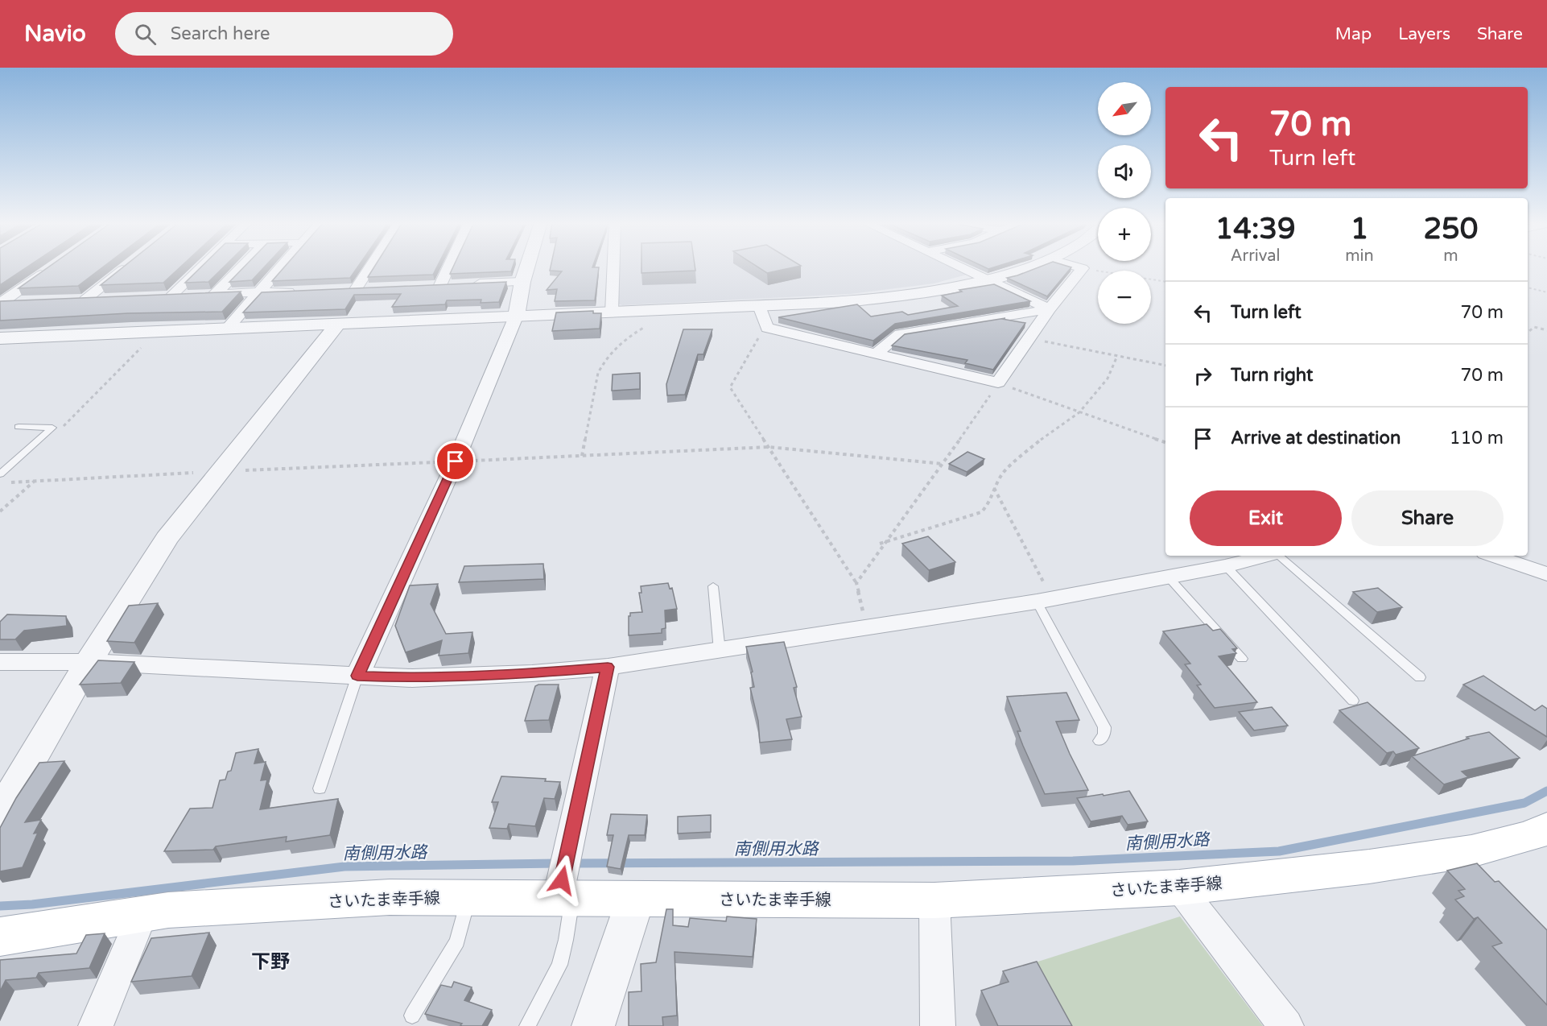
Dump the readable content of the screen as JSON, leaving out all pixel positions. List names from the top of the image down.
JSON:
{
  "streets": {
    "main road": ["さいたま幸手線"]
  },
  "districts": ["下野"],
  "water": ["南側用水路"],
  "north": "bottom left",
  "page": {
    "header": "Navio",
    "search": "Search here",
    "nav": ["Map", "Layers", "Share"],
    "map_buttons": ["+", "−"],
    "turn": ["70 m", "Turn left"],
    "eta": [
      "14:39",
      "Arrival",
      "1",
      "min",
      "250",
      "m"
    ],
    "list": [
      {
        "name": "Turn left",
        "value": "70 m"
      },
      {
        "name": "Turn right",
        "value": "70 m"
      },
      {
        "name": "Arrive at destination",
        "value": "110 m"
      }
    ],
    "buttons": ["Exit", "Share"]
  }
}
